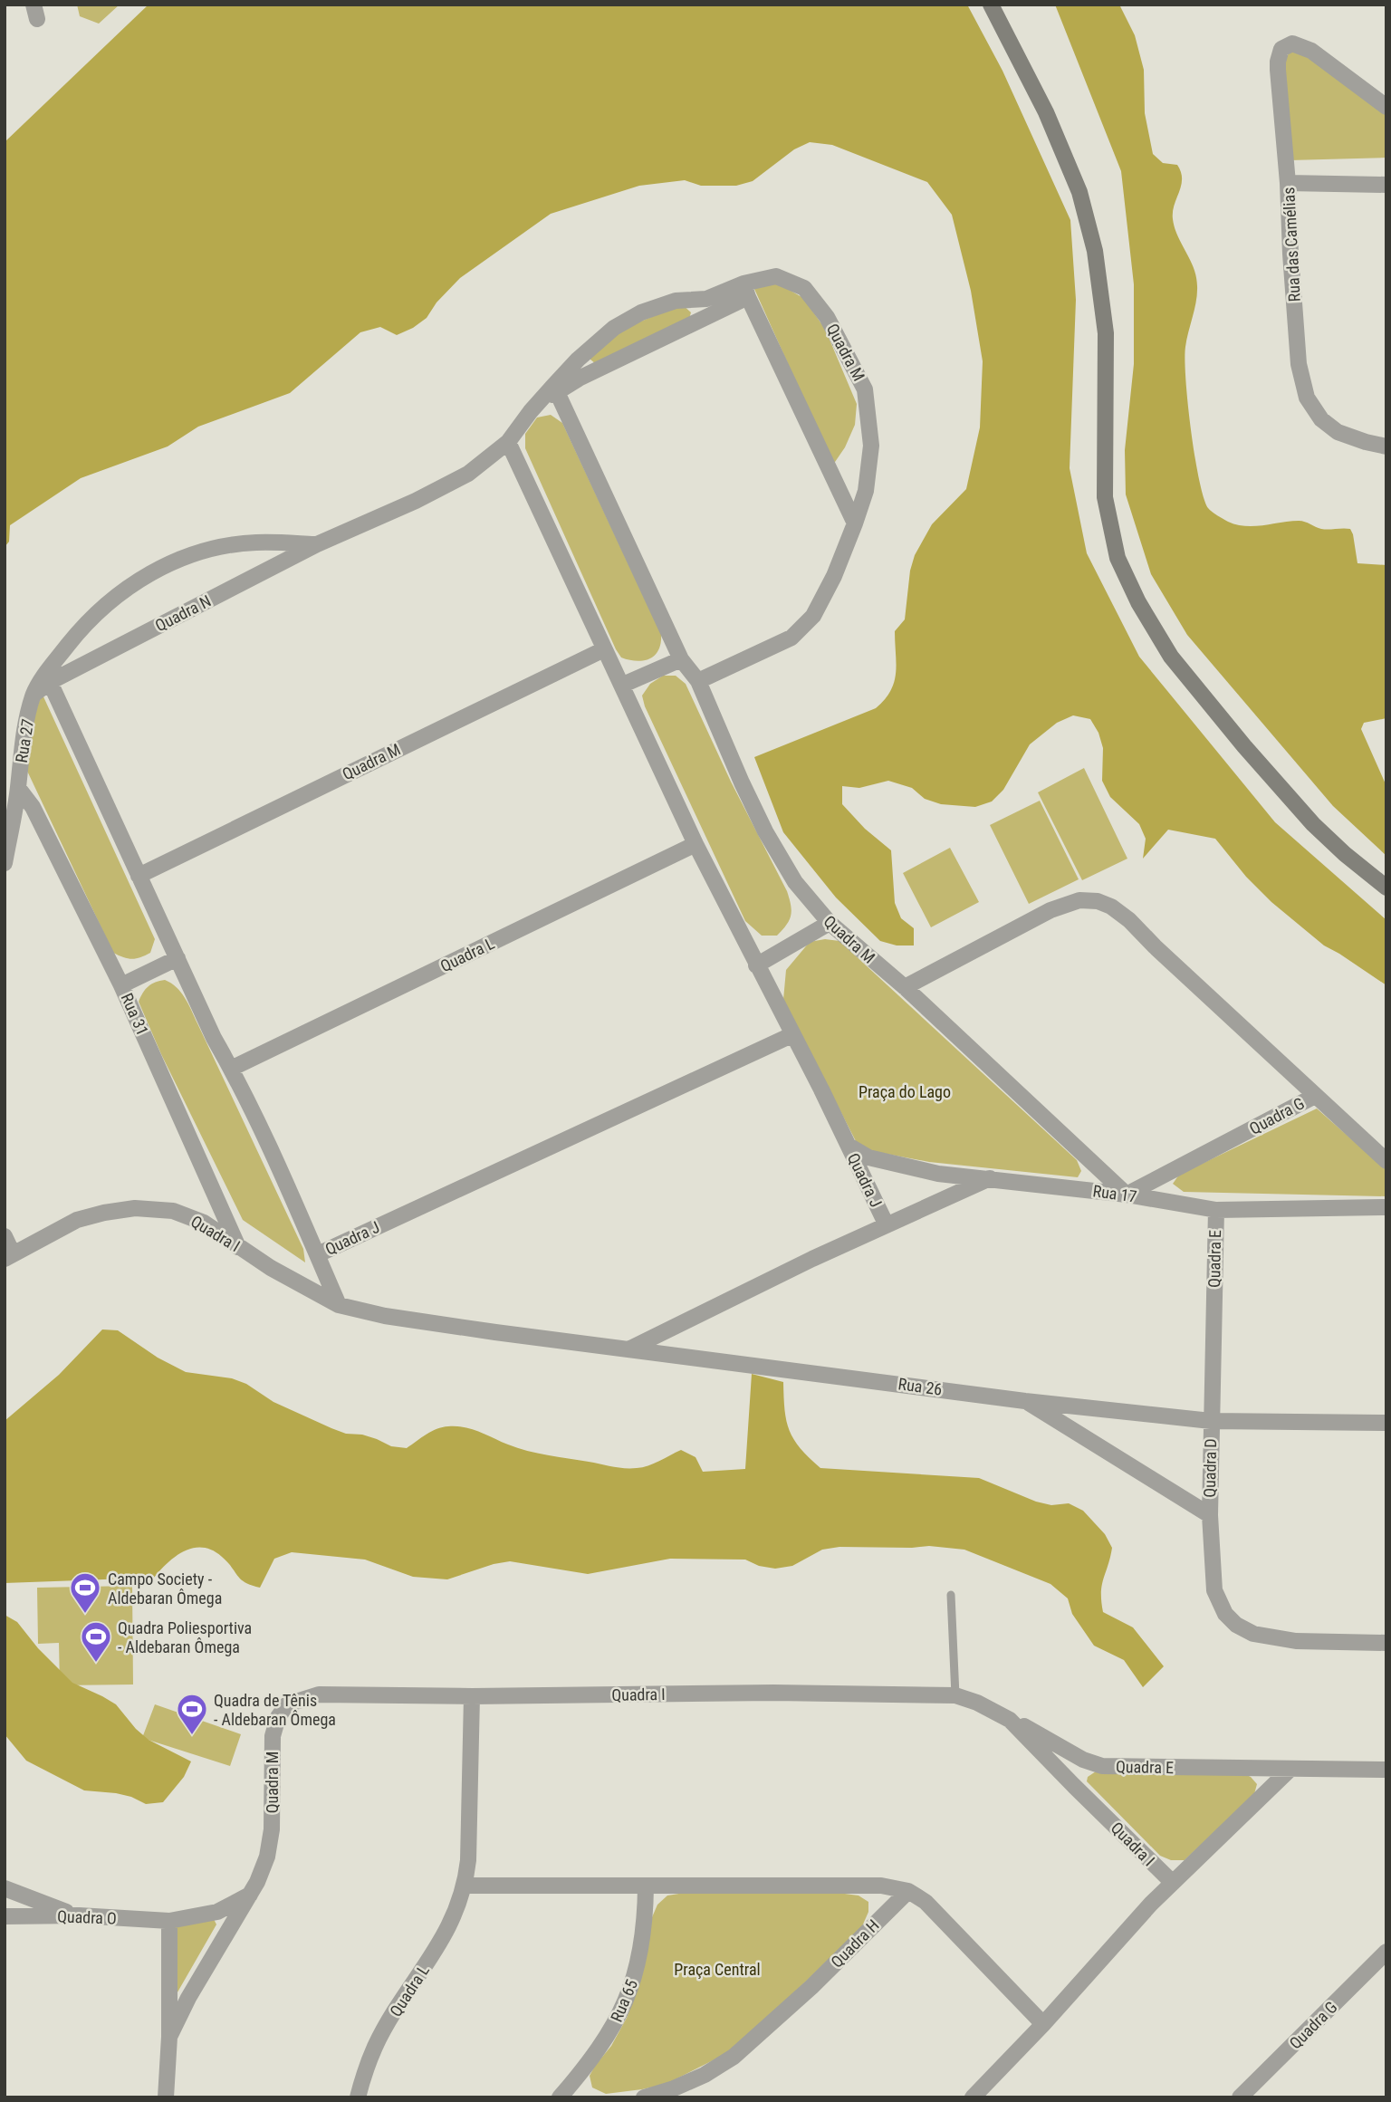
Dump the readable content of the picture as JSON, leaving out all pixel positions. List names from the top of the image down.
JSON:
{
  "streets": {
    "street": [
      "Rua das Camélias",
      "Quadra M",
      "Quadra N",
      "Rua 27",
      "Quadra L",
      "Rua 31",
      "Quadra G",
      "Quadra J",
      "Rua 17",
      "Quadra I",
      "Quadra E",
      "Rua 26",
      "Quadra D",
      "Quadra O",
      "Quadra H",
      "Rua 65"
    ]
  },
  "crossings": [
    ["Quadra M", "Quadra N"],
    ["Quadra M", "Rua 27"],
    ["Quadra M", "Quadra G"],
    ["Quadra M", "Quadra I"],
    ["Quadra M", "Quadra O"],
    ["Rua 27", "Rua 31"],
    ["Rua 31", "Quadra I"],
    ["Quadra G", "Rua 17"],
    ["Quadra J", "Rua 17"],
    ["Quadra J", "Quadra I"],
    ["Quadra J", "Rua 26"],
    ["Rua 17", "Quadra E"],
    ["Quadra I", "Quadra E"],
    ["Quadra E", "Rua 26"],
    ["Quadra E", "Quadra D"],
    ["Rua 26", "Quadra D"]
  ],
  "parks": ["Praça do Lago", "Praça Central"],
  "places": {
    "sports": ["Campo Society - Aldebaran Ômega", "Quadra Poliesportiva - Aldebaran Ômega", "Quadra de Tênis - Aldebaran Ômega"]
  }
}
